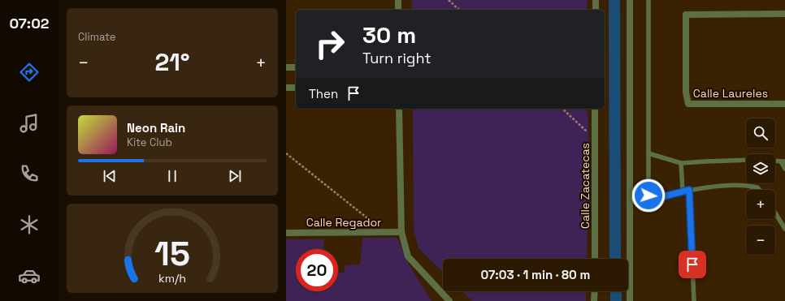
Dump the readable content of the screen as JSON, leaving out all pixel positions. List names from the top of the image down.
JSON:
{
  "streets": {
    "street": ["Calle Laureles", "Calle Zacatecas", "Calle Regador"]
  },
  "page": {
    "tabs": "07:02",
    "tile": "Climate",
    "turn": ["30 m", "Turn right"],
    "heat": ["−", "21°", "+"],
    "then": "Then",
    "song": ["Neon Rain", "Kite Club"],
    "map_buttons": ["+", "−"],
    "limit": "20",
    "trip": "07:03 · 1 min · 80 m",
    "gauge": ["15", "km/h"]
  }
}
